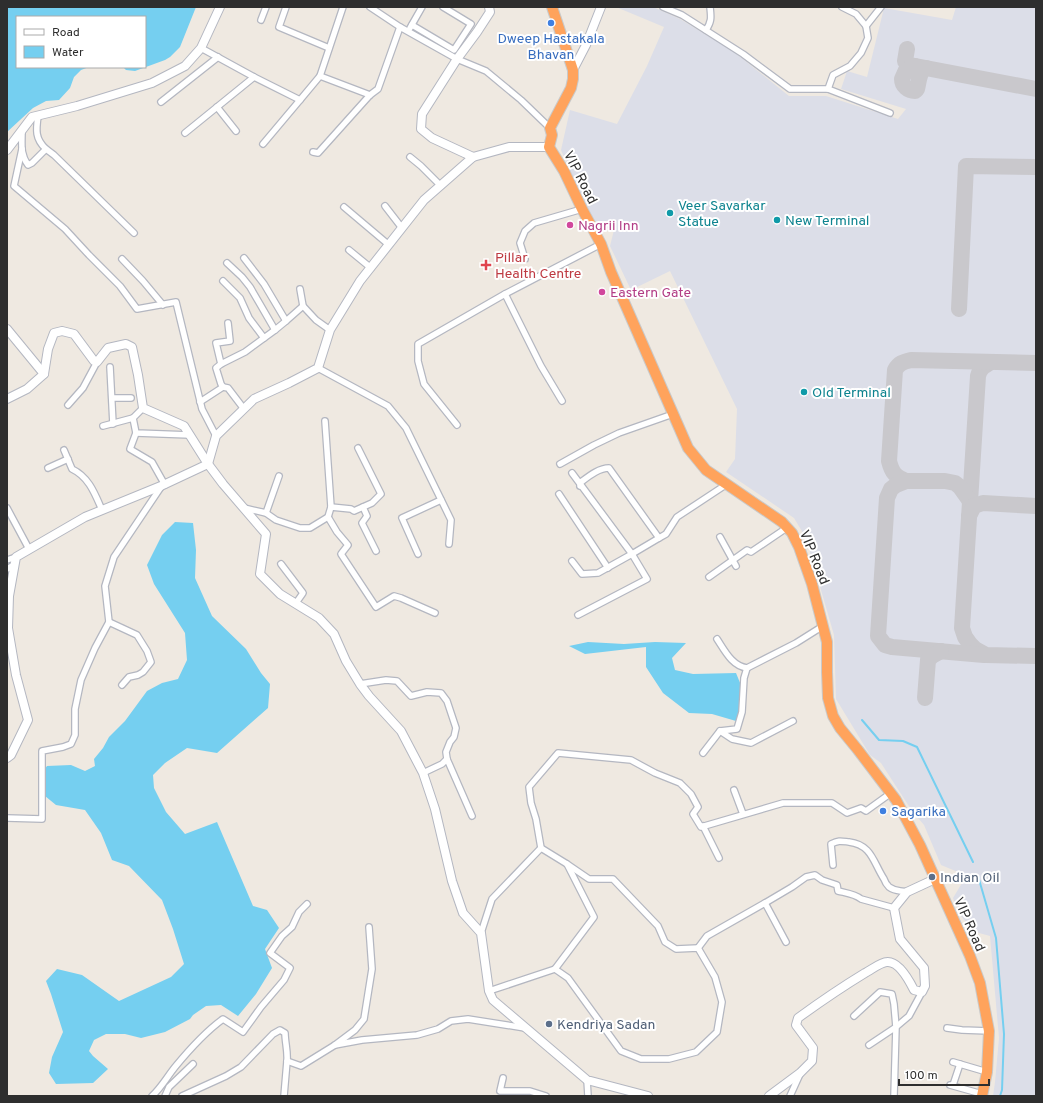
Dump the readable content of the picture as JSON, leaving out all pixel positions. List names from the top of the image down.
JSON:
{
  "streets": {
    "highway": ["VIP Road"]
  },
  "places": {
    "other": [
      "Dweep Hastakala Bhavan",
      "Veer Savarkar Statue",
      "New Terminal",
      "Nagrii Inn",
      "Eastern Gate",
      "Old Terminal",
      "Sagarika",
      "Indian Oil",
      "Kendriya Sadan"
    ],
    "health": ["Pillar Health Centre"]
  },
  "legend": ["Road", "Water"],
  "scale_bar": "100 m"
}
